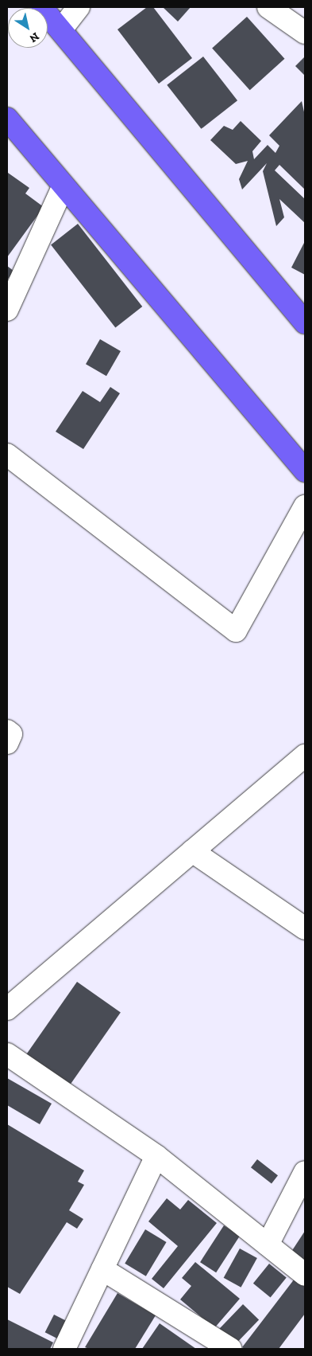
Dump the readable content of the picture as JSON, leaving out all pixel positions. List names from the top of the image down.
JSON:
{
  "north": "bottom right"
}
